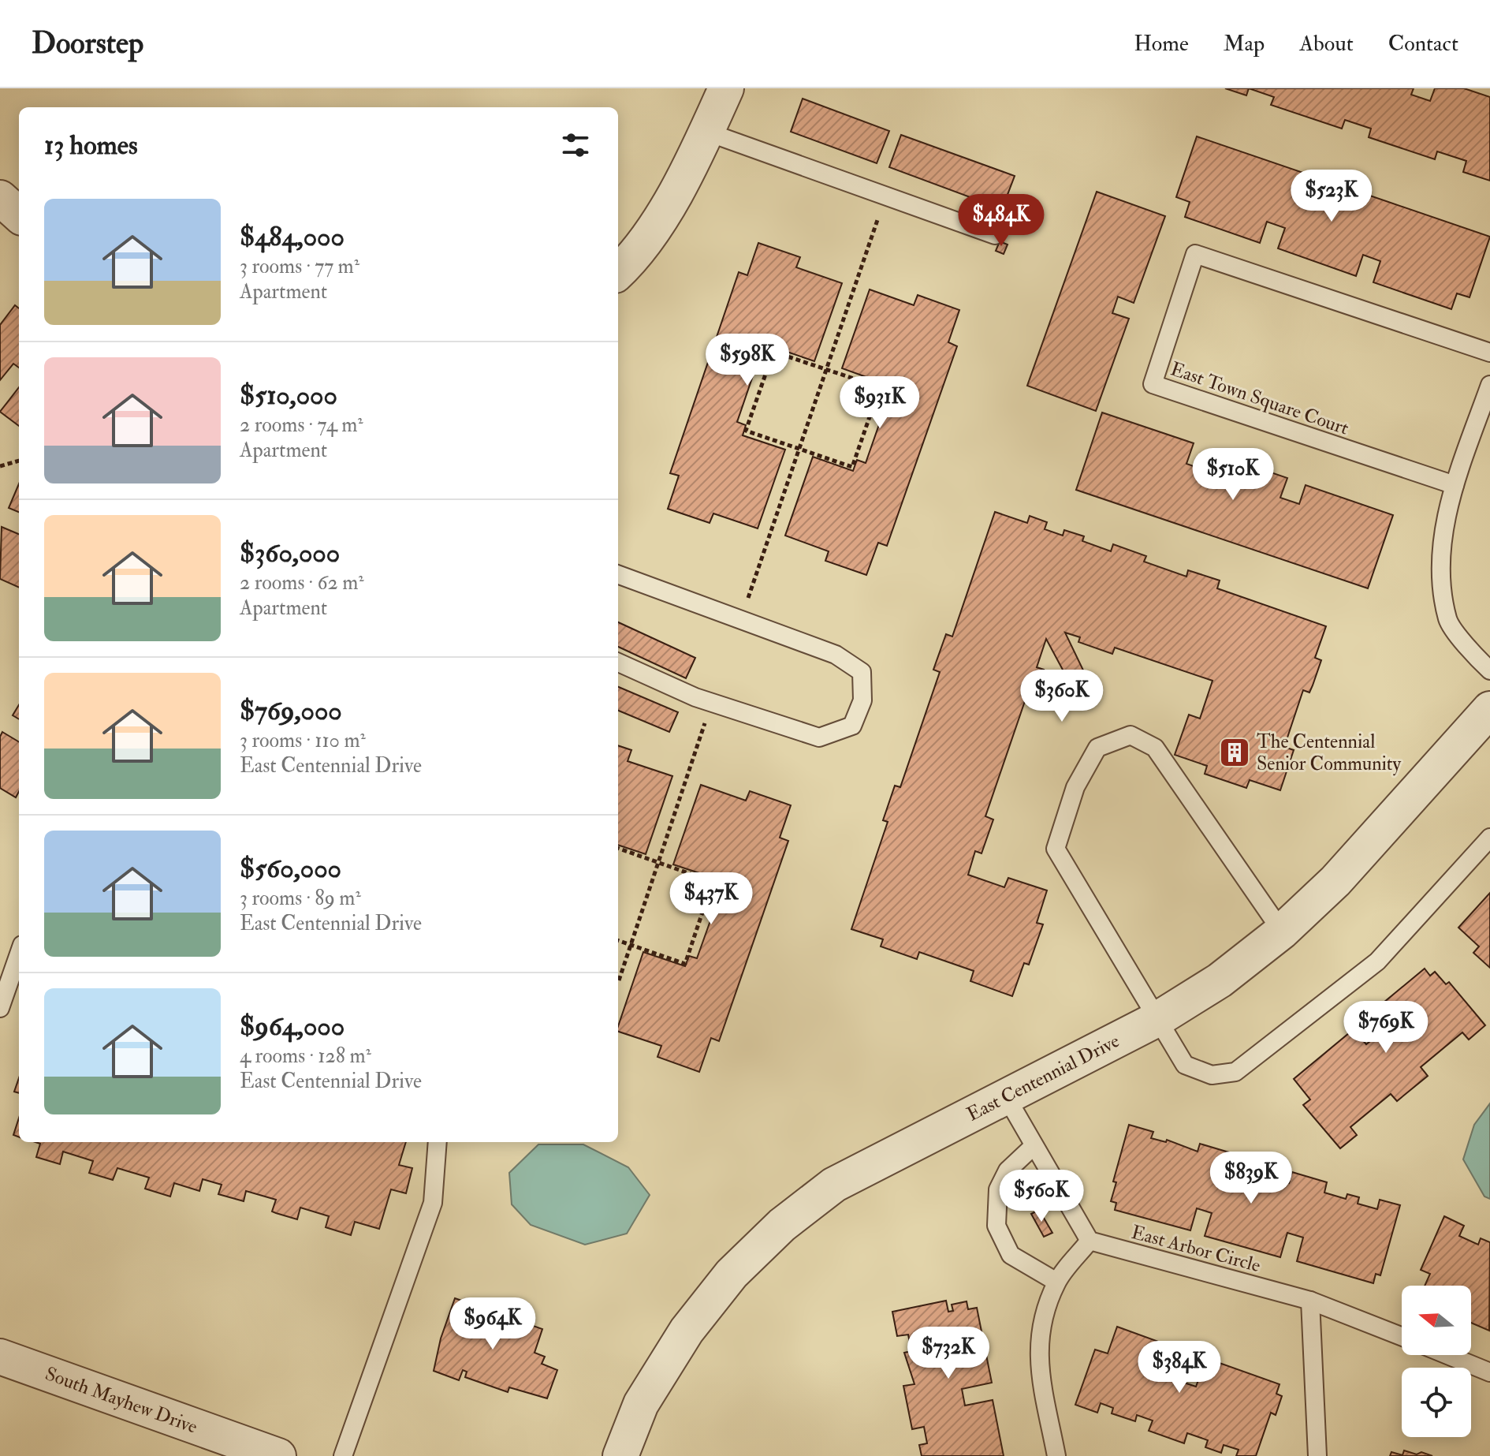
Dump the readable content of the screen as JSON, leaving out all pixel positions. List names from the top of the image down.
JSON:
{
  "streets": {
    "street": ["East Centennial Drive", "South Mayhew Drive"],
    "lane": ["East Town Square Court", "East Arbor Circle"]
  },
  "places": {
    "building": ["The Centennial Senior Community"]
  },
  "north": "left",
  "page": {
    "header": "Doorstep",
    "nav": [
      "Home",
      "Map",
      "About",
      "Contact"
    ],
    "heading": "13 homes",
    "price": [
      "$523K",
      "$484K",
      "$598K",
      "$931K",
      "$510K",
      "$360K",
      "$437K",
      "$769K",
      "$839K",
      "$560K",
      "$964K",
      "$732K",
      "$384K"
    ],
    "list": [
      {
        "name": "$484,000",
        "note": "3 rooms · 77 m² · Apartment"
      },
      {
        "name": "$510,000",
        "note": "2 rooms · 74 m² · Apartment"
      },
      {
        "name": "$360,000",
        "note": "2 rooms · 62 m² · Apartment"
      },
      {
        "name": "$769,000",
        "note": "3 rooms · 110 m² · East Centennial Drive"
      },
      {
        "name": "$560,000",
        "note": "3 rooms · 89 m² · East Centennial Drive"
      },
      {
        "name": "$964,000",
        "note": "4 rooms · 128 m² · East Centennial Drive"
      }
    ]
  }
}
